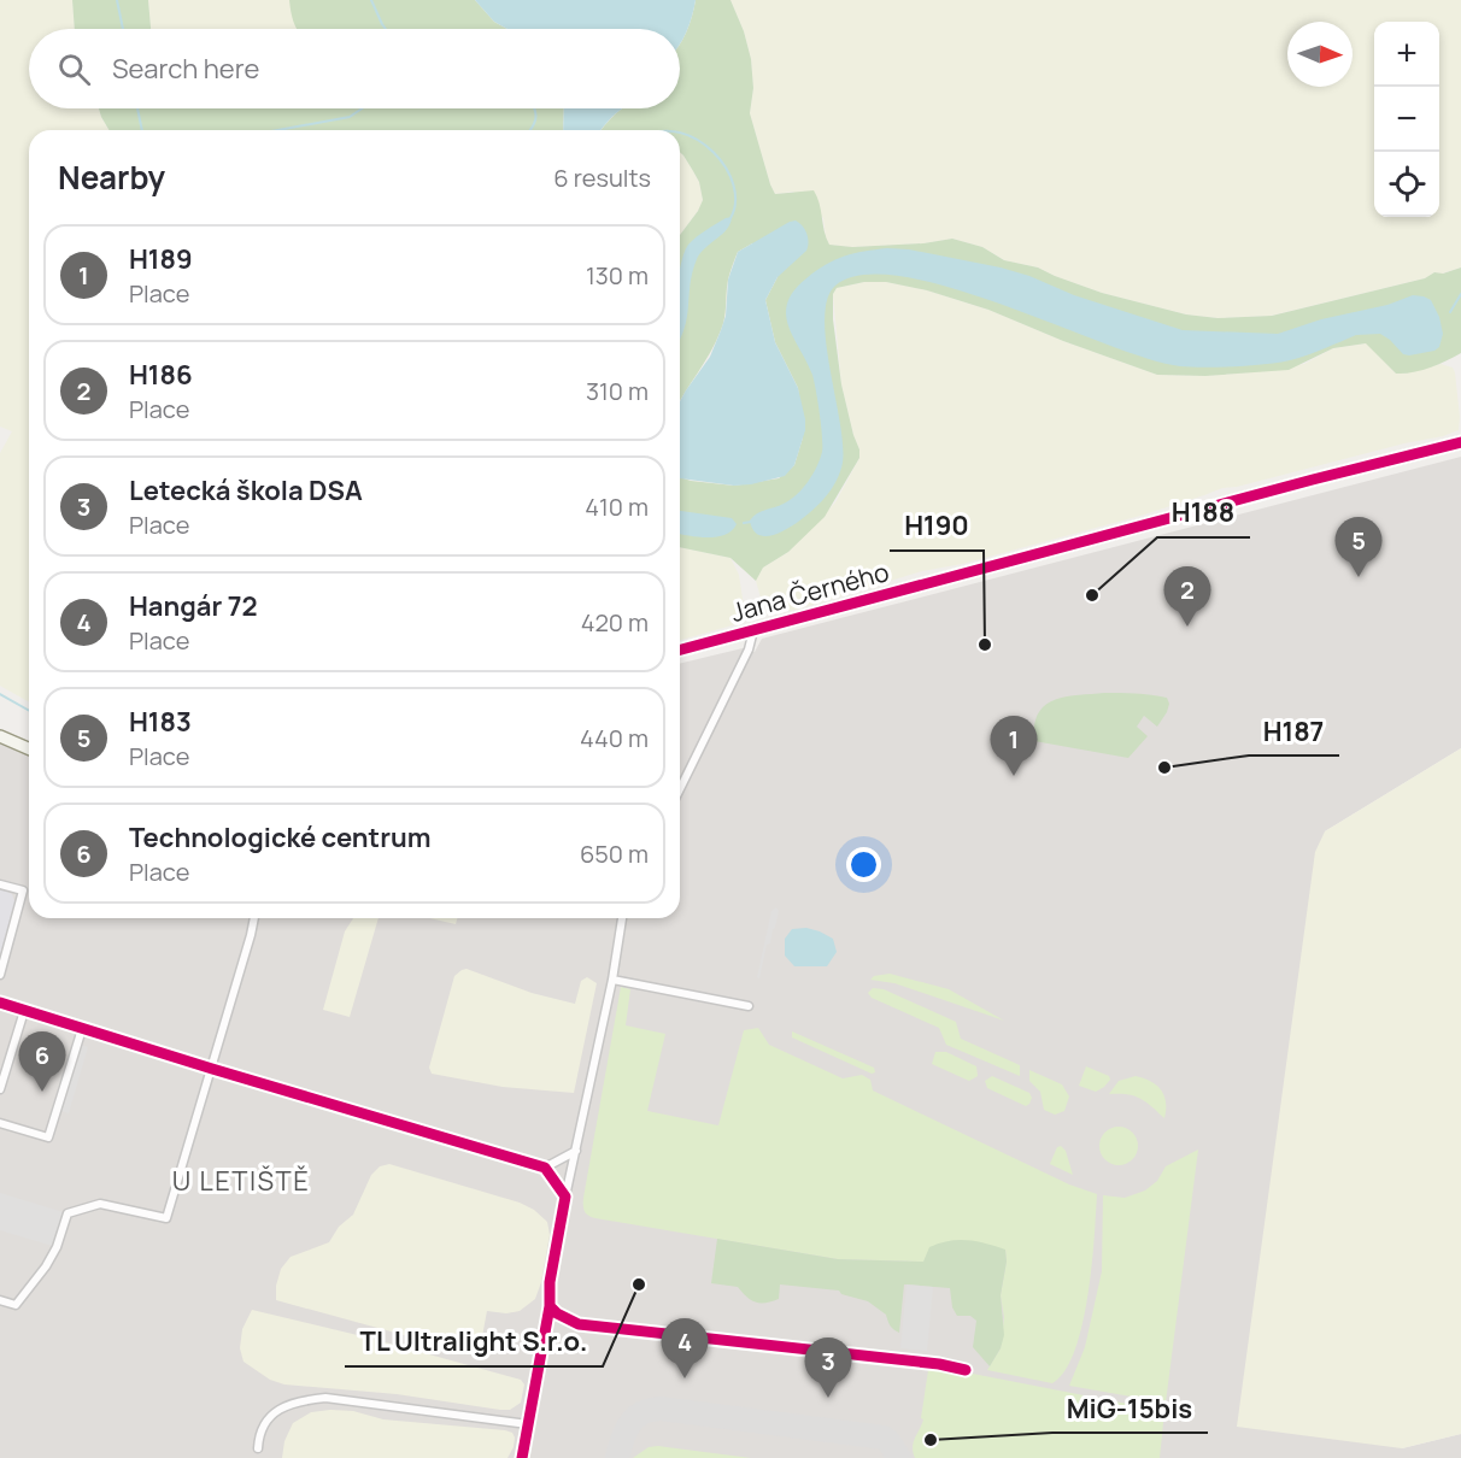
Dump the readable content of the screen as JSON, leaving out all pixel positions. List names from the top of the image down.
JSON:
{
  "streets": {
    "street": ["Jana Černého"]
  },
  "districts": ["U LETIŠTĚ"],
  "places": [
    "H188",
    "H190",
    "H187",
    "TL Ultralight S.r.o.",
    "MiG-15bis"
  ],
  "north": "right",
  "page": {
    "map_buttons": ["+", "−"],
    "search": "Search here",
    "heading": ["Nearby", "6 results"],
    "list": [
      {
        "mark": "1",
        "name": "H189",
        "note": "Place",
        "value": "130 m"
      },
      {
        "mark": "2",
        "name": "H186",
        "note": "Place",
        "value": "310 m"
      },
      {
        "mark": "3",
        "name": "Letecká škola DSA",
        "note": "Place",
        "value": "410 m"
      },
      {
        "mark": "4",
        "name": "Hangár 72",
        "note": "Place",
        "value": "420 m"
      },
      {
        "mark": "5",
        "name": "H183",
        "note": "Place",
        "value": "440 m"
      },
      {
        "mark": "6",
        "name": "Technologické centrum",
        "note": "Place",
        "value": "650 m"
      }
    ],
    "pins": [
      "5",
      "2",
      "1",
      "6",
      "4",
      "3"
    ]
  }
}
